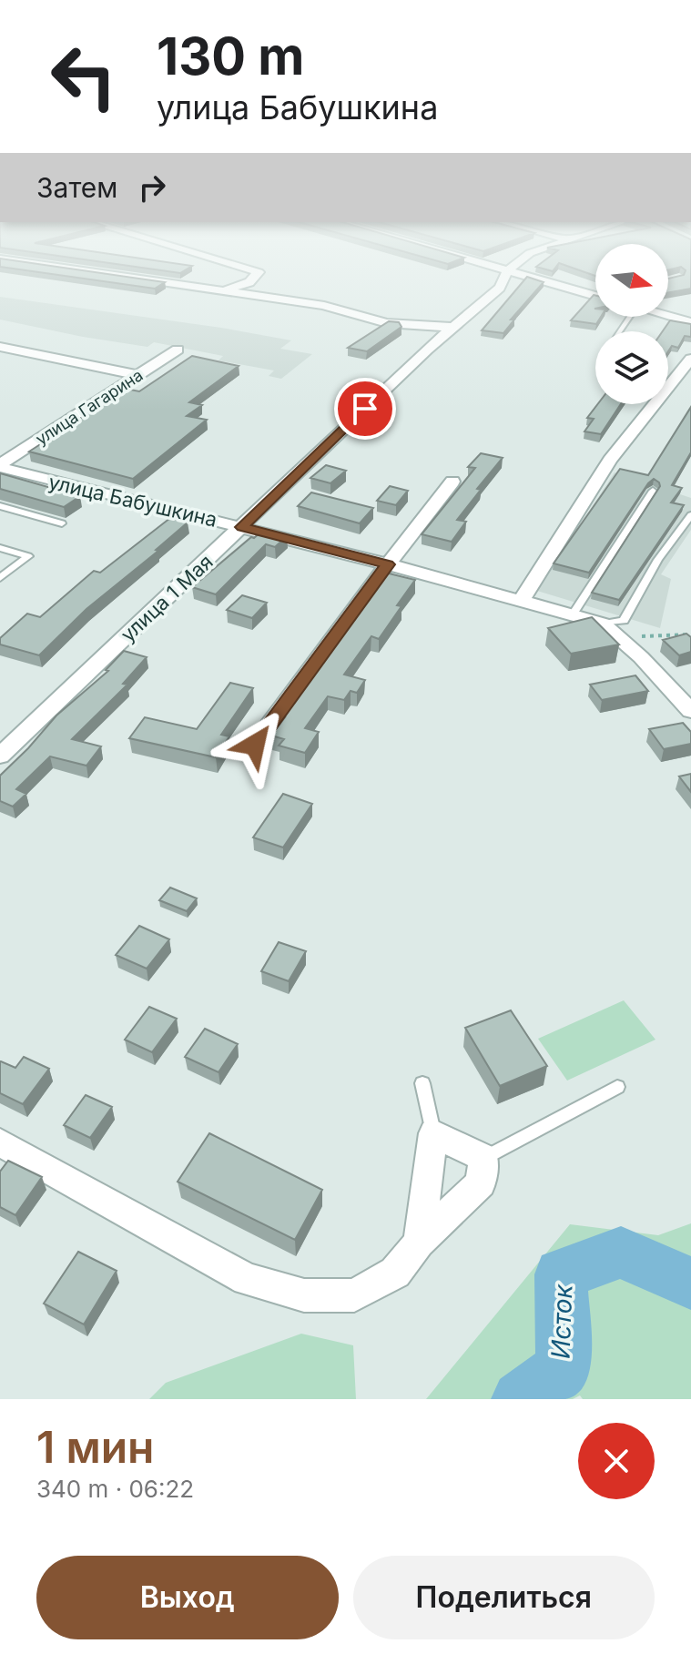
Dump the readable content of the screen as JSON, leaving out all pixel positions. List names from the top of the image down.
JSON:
{
  "streets": {
    "street": ["улица Гагарина", "улица Бабушкина", "улица 1 Мая"]
  },
  "crossings": [
    ["улица Гагарина", "улица Бабушкина"],
    ["улица Бабушкина", "улица 1 Мая"]
  ],
  "water": ["Исток"],
  "north": "right",
  "page": {
    "turn": ["130 m", "улица Бабушкина"],
    "then": "Затем",
    "heading": ["1 мин", "340 m · 06:22"],
    "buttons": ["Выход", "Поделиться"]
  }
}
